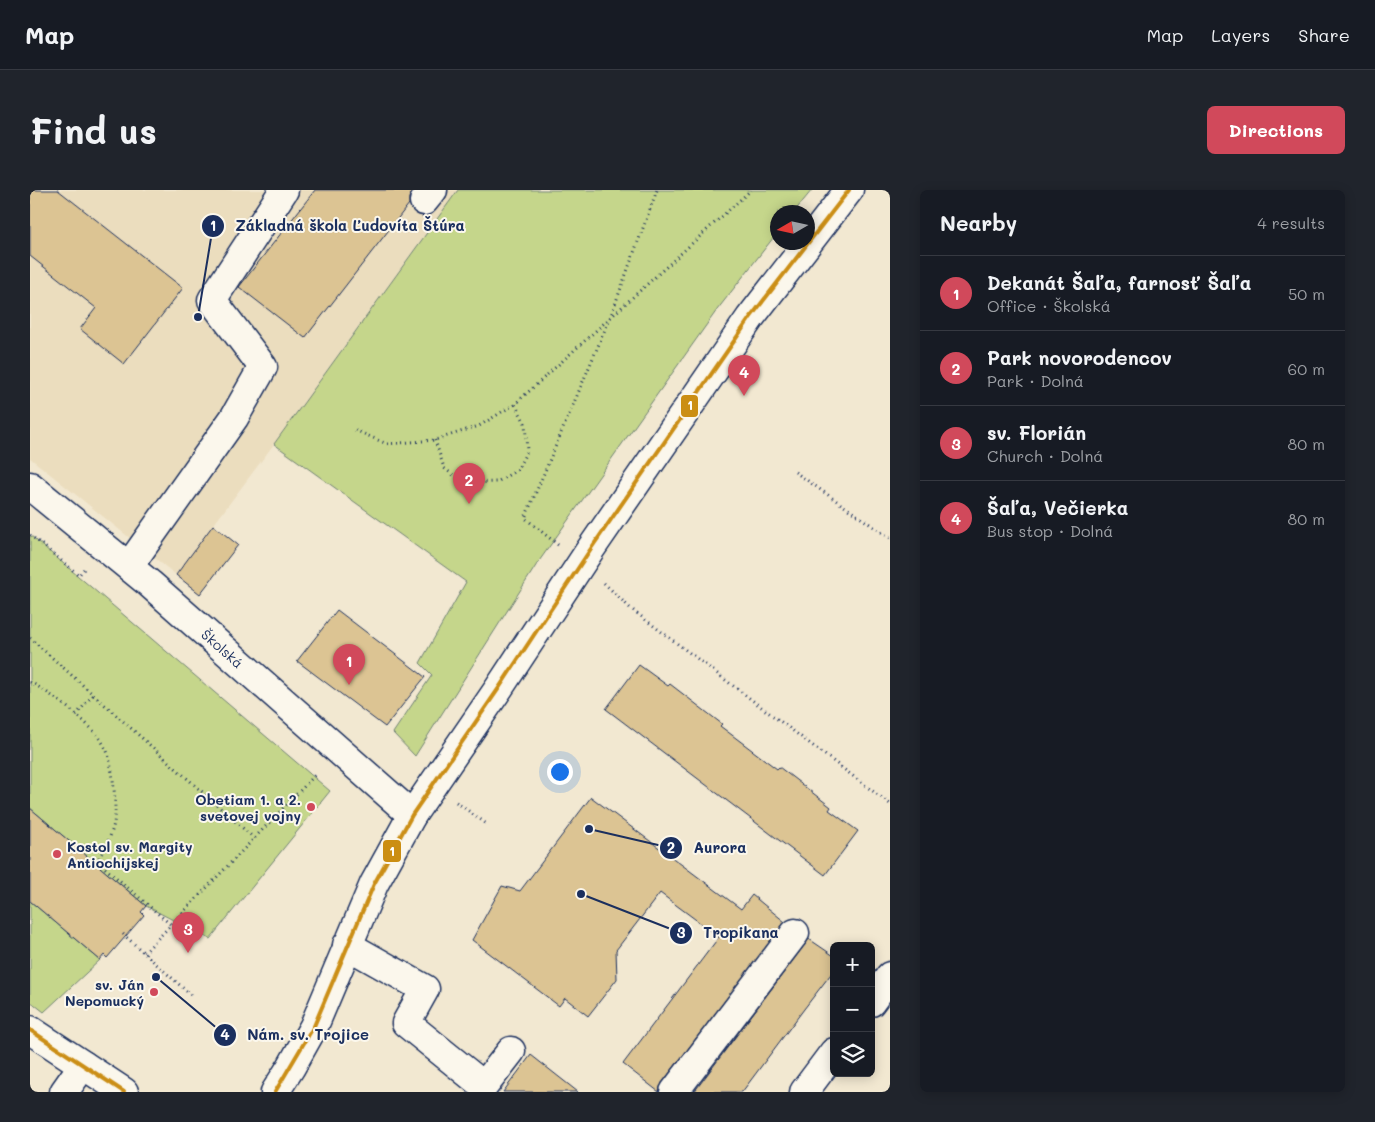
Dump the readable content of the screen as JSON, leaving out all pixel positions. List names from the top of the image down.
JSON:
{
  "streets": {
    "main road": ["Školská"]
  },
  "places": [
    "Základná škola Ľudovíta Štúra",
    "Obetiam 1. a 2. svetovej vojny",
    "Aurora",
    "Kostol sv. Margity Antiochijskej",
    "Tropikana",
    "Nám. sv. Trojice",
    "sv. Ján Nepomucký"
  ],
  "lines": ["transit line 1"],
  "north": "left",
  "page": {
    "header": "Map",
    "nav": ["Map", "Layers", "Share"],
    "buttons": "Directions",
    "title": "Find us",
    "heading": ["Nearby", "4 results"],
    "list": [
      {
        "mark": "1",
        "name": "Dekanát Šaľa, farnosť Šaľa",
        "note": "Office · Školská",
        "value": "50 m"
      },
      {
        "mark": "2",
        "name": "Park novorodencov",
        "note": "Park · Dolná",
        "value": "60 m"
      },
      {
        "mark": "3",
        "name": "sv. Florián",
        "note": "Church · Dolná",
        "value": "80 m"
      },
      {
        "mark": "4",
        "name": "Šaľa, Večierka",
        "note": "Bus stop · Dolná",
        "value": "80 m"
      }
    ],
    "pins": [
      "4",
      "2",
      "1",
      "3"
    ],
    "map_buttons": ["+", "−"]
  }
}
